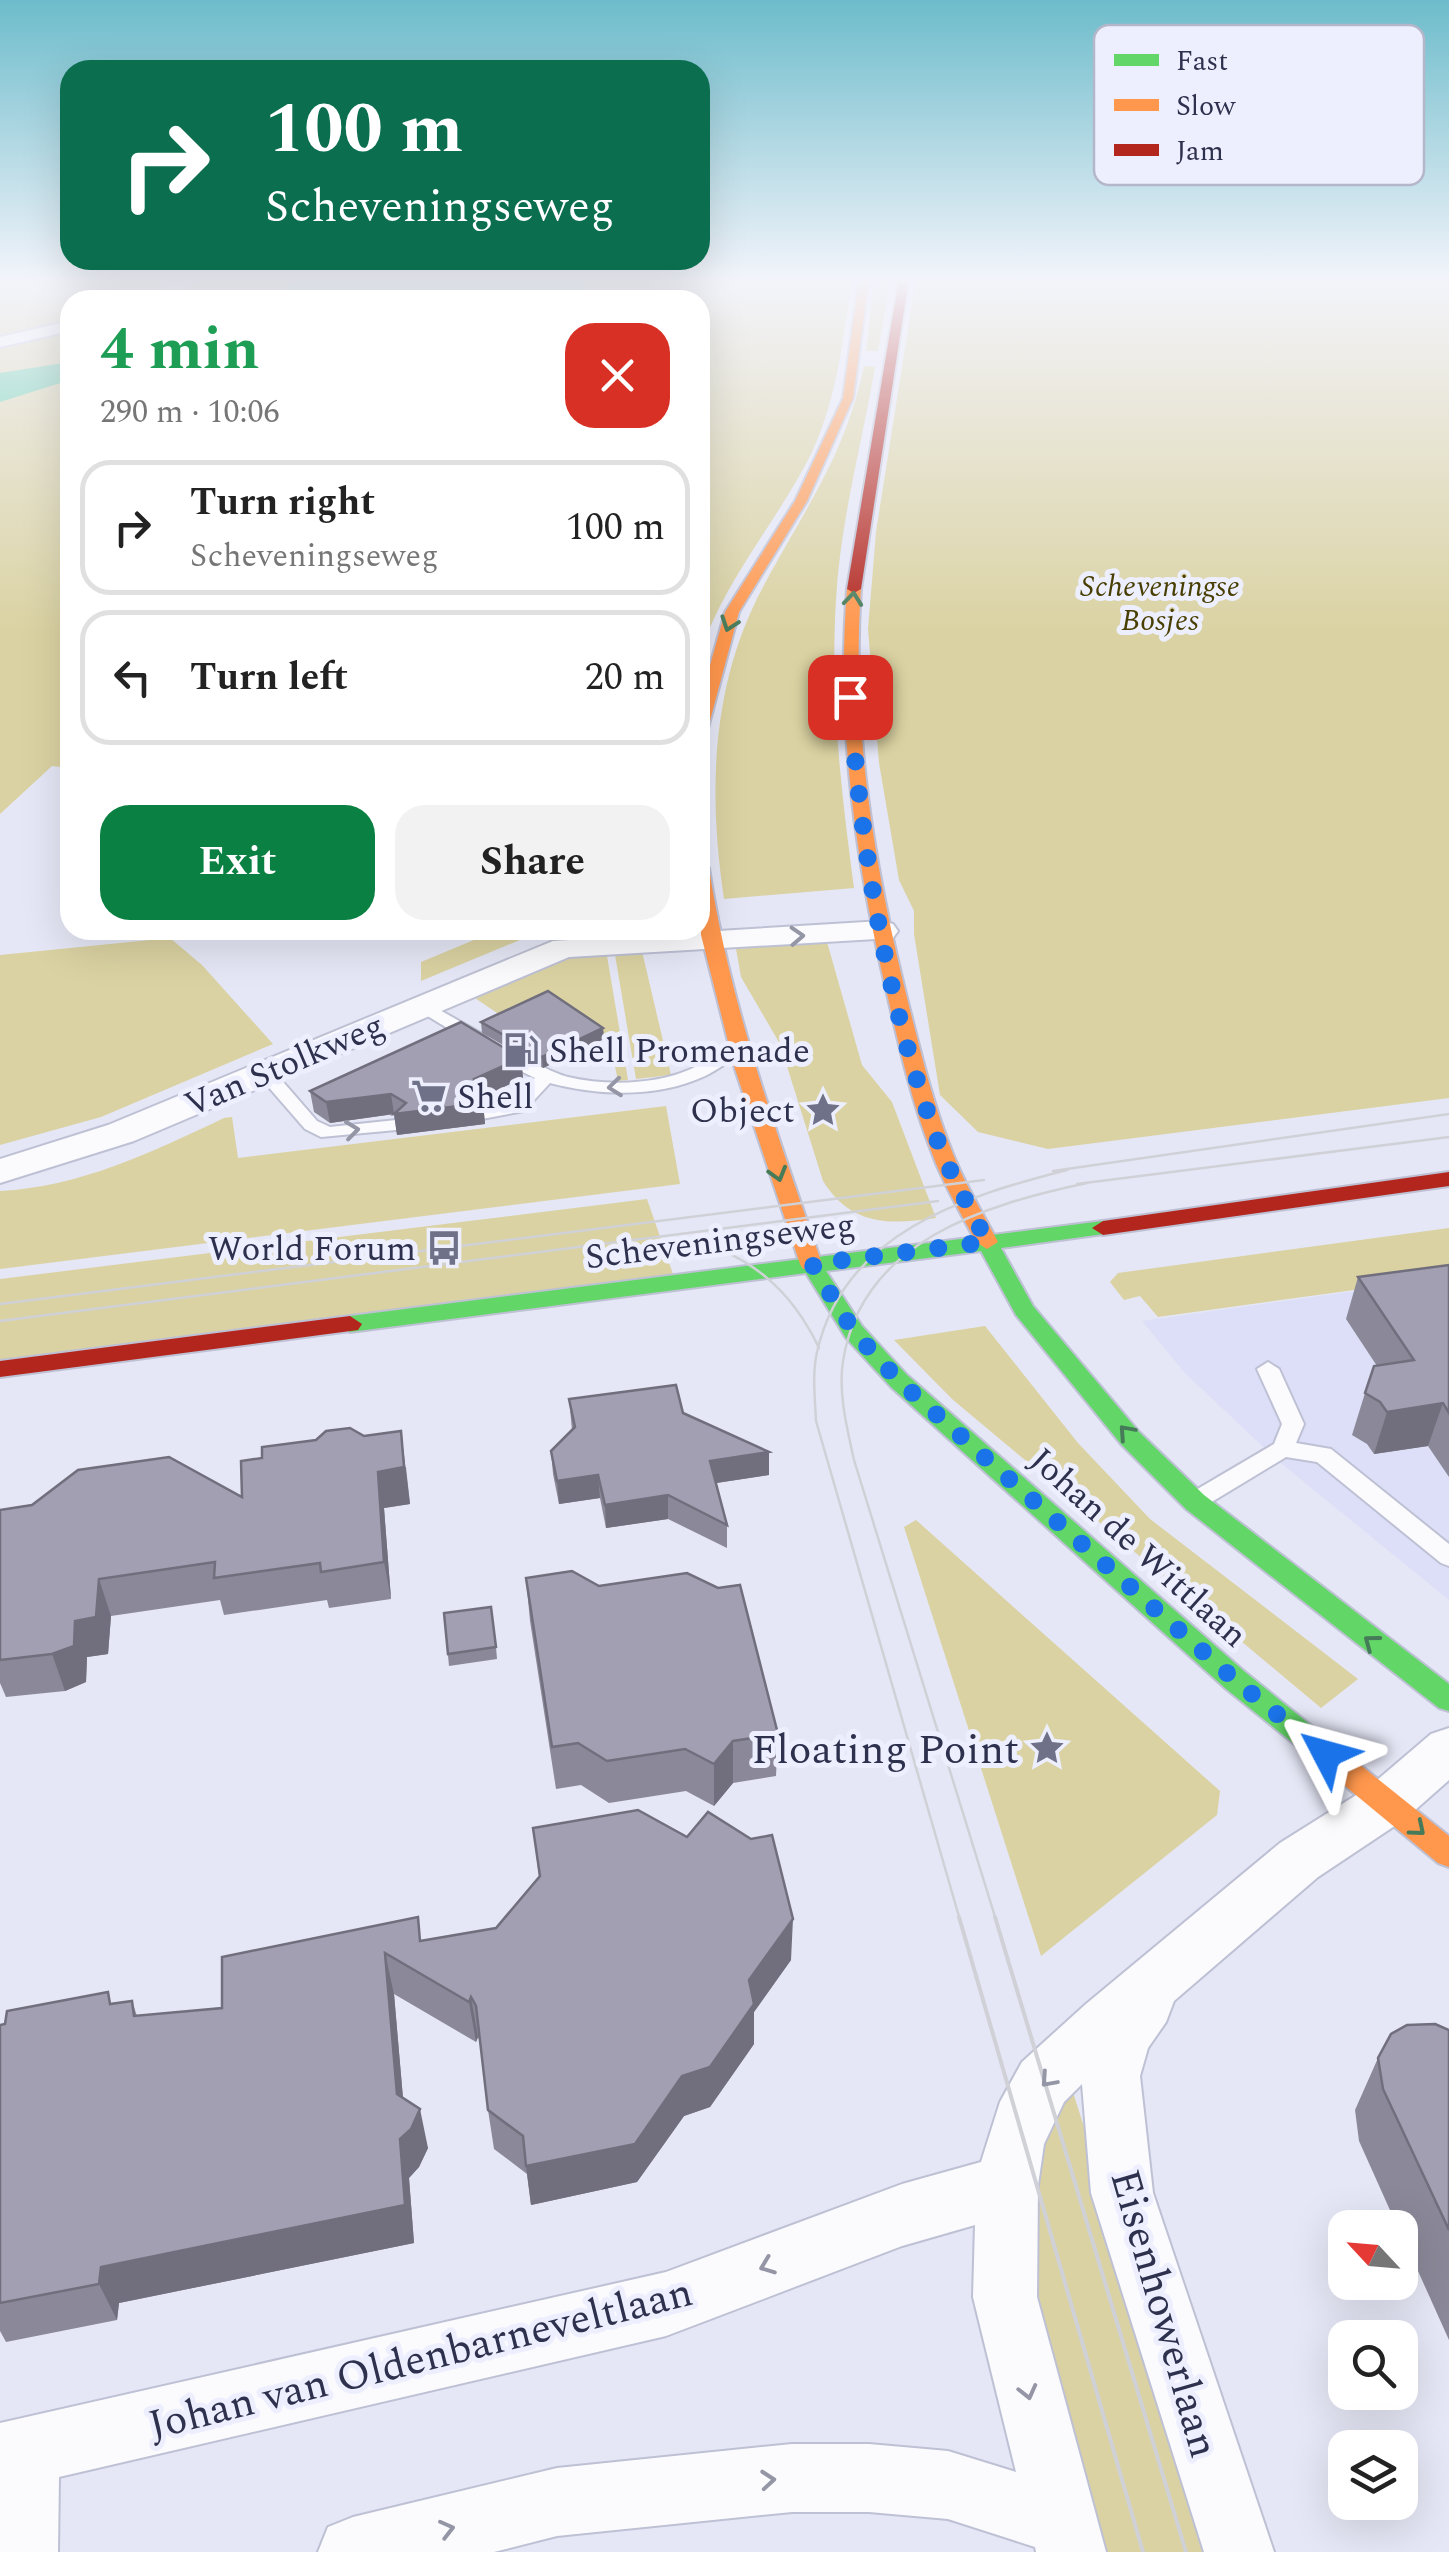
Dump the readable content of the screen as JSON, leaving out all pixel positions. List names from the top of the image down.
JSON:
{
  "streets": {
    "main road": ["Scheveningseweg", "Johan de Wittlaan"],
    "street": ["Van Stolkweg", "Eisenhowerlaan", "Johan van Oldenbarneveltlaan"]
  },
  "crossings": [
    ["Van Stolkweg", "Johan de Wittlaan"],
    ["Scheveningseweg", "Johan de Wittlaan"],
    ["Johan de Wittlaan", "Eisenhowerlaan"],
    ["Eisenhowerlaan", "Johan van Oldenbarneveltlaan"]
  ],
  "parks": ["Scheveningse Bosjes"],
  "places": {
    "fuel station": ["Shell Promenade"],
    "supermarket": ["Shell"],
    "place": ["Object", "Floating Point"],
    "bus stop": ["World Forum"]
  },
  "legend": ["Fast", "Slow", "Jam"],
  "north": "top left",
  "page": {
    "turn": ["100 m", "Scheveningseweg"],
    "heading": ["4 min", "290 m · 10:06"],
    "list": [
      {
        "name": "Turn right",
        "note": "Scheveningseweg",
        "value": "100 m"
      },
      {
        "name": "Turn left",
        "value": "20 m"
      }
    ],
    "buttons": ["Exit", "Share"]
  }
}
